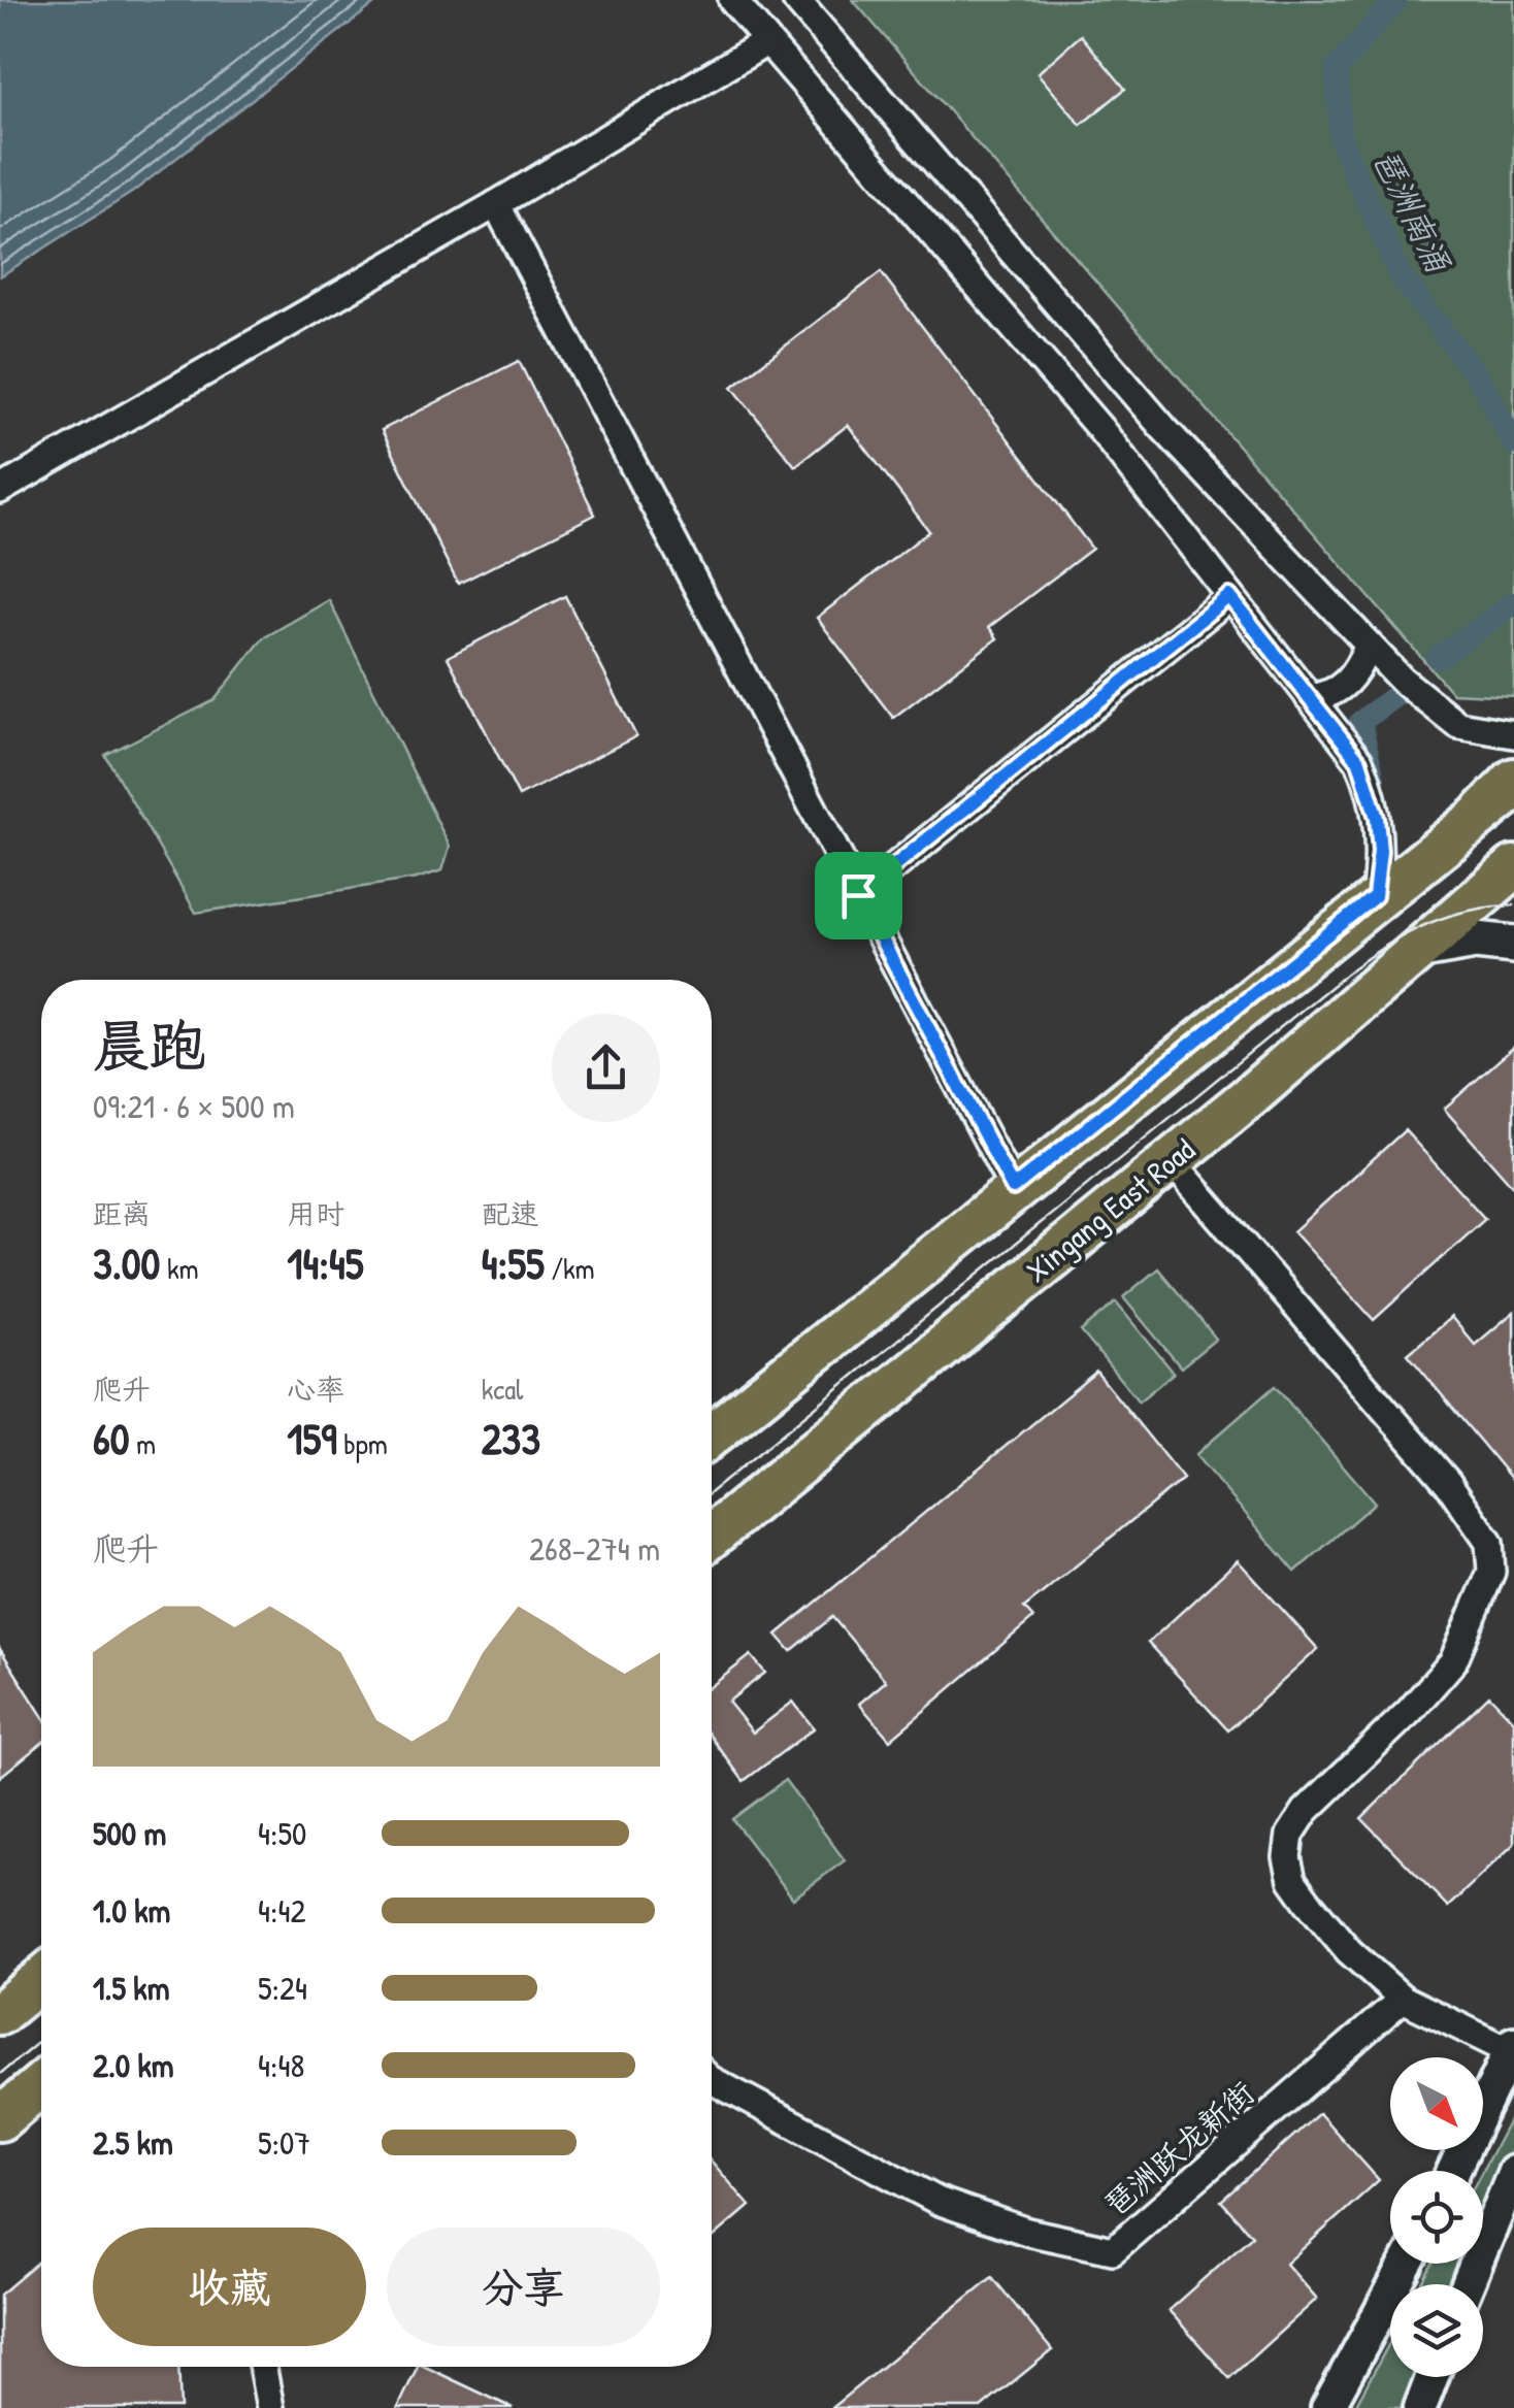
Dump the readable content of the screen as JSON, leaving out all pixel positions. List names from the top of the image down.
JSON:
{
  "streets": {
    "main road": ["Xingang East Road"],
    "street": ["琶洲跃龙新街"]
  },
  "water": ["琶洲南涌"],
  "north": "bottom right",
  "page": {
    "heading": ["晨跑", "09:21 · 6 × 500 m"],
    "stats": [
      ["距离", "3.00 km"],
      ["用时", "14:45"],
      ["配速", "4:55 /km"],
      ["爬升", "60 m"],
      ["心率", "159 bpm"],
      ["kcal", "233"]
    ],
    "chart": ["爬升", "268–274 m"],
    "list": [
      {
        "name": "500 m",
        "note": "4:50"
      },
      {
        "name": "1.0 km",
        "note": "4:42"
      },
      {
        "name": "1.5 km",
        "note": "5:24"
      },
      {
        "name": "2.0 km",
        "note": "4:48"
      },
      {
        "name": "2.5 km",
        "note": "5:07"
      }
    ],
    "buttons": ["收藏", "分享"]
  }
}
